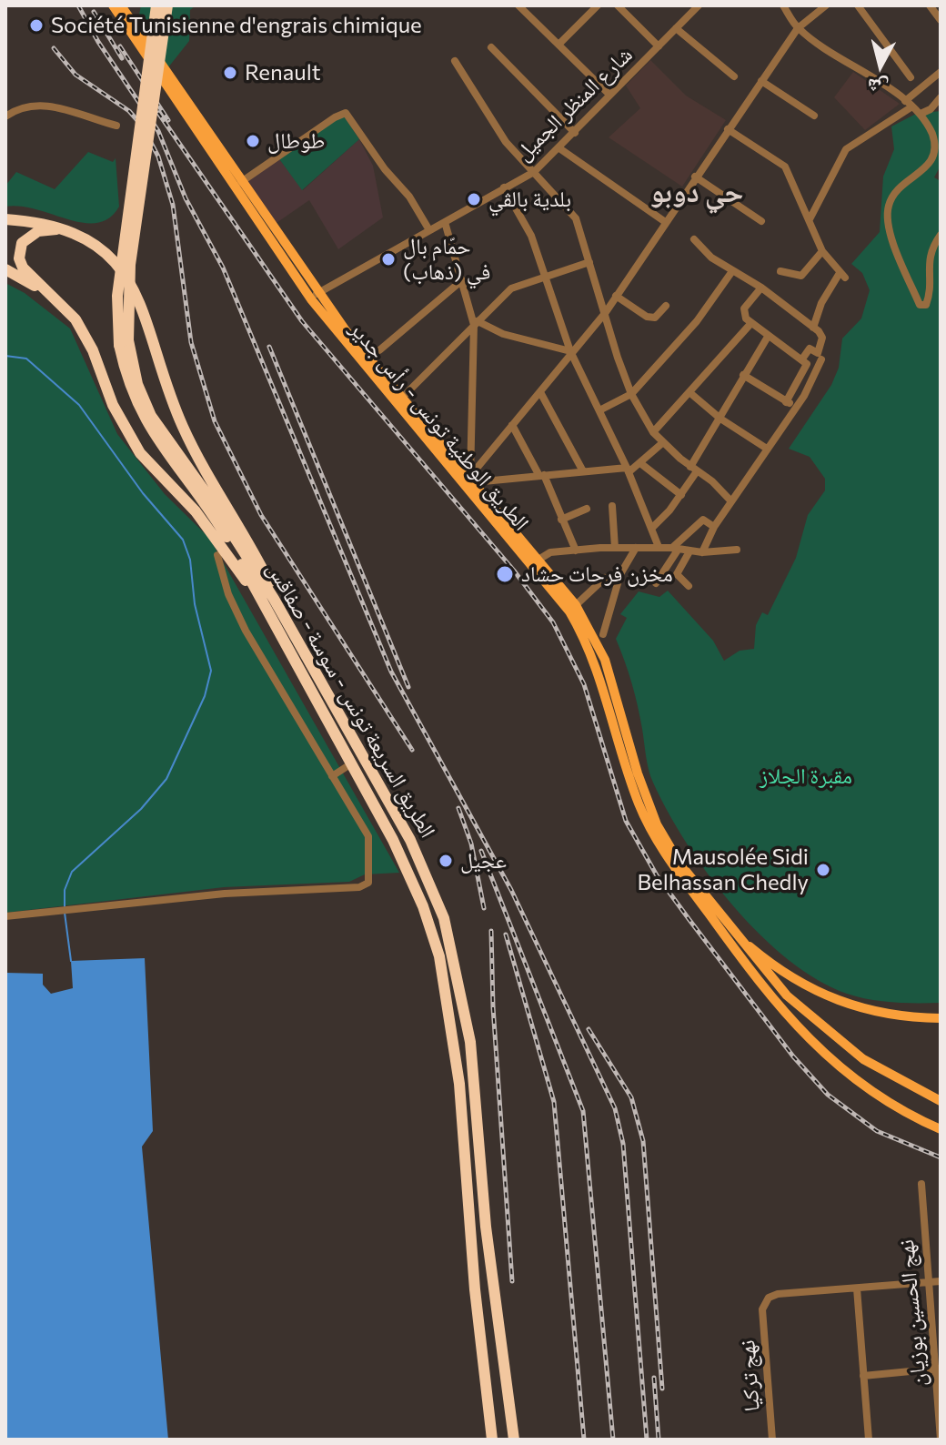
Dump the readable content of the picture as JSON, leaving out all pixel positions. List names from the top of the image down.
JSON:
{
  "streets": {
    "highway": ["الطريق السريعة تونس - سوسة - صفاقس"],
    "main road": ["الطريق الوطنية تونس - رأس جدير"],
    "street": ["شارع المنظر الجميل", "نهج الحسين بوزيان", "نهج تركيا"]
  },
  "crossings": [
    ["شارع المنظر الجميل", "الطريق الوطنية تونس - رأس جدير"]
  ],
  "districts": ["حي دوبو"],
  "parks": ["مقبرة الجلاز"],
  "places": [
    "Société Tunisienne d'engrais chimique",
    "Renault",
    "طوطال",
    "بلدية بالڤي",
    "حمّام بال في (ذهاب)",
    "مخزن فرحات حشاد",
    "عجيل",
    "Mausolée Sidi Belhassan Chedly"
  ],
  "north": "bottom"
}
